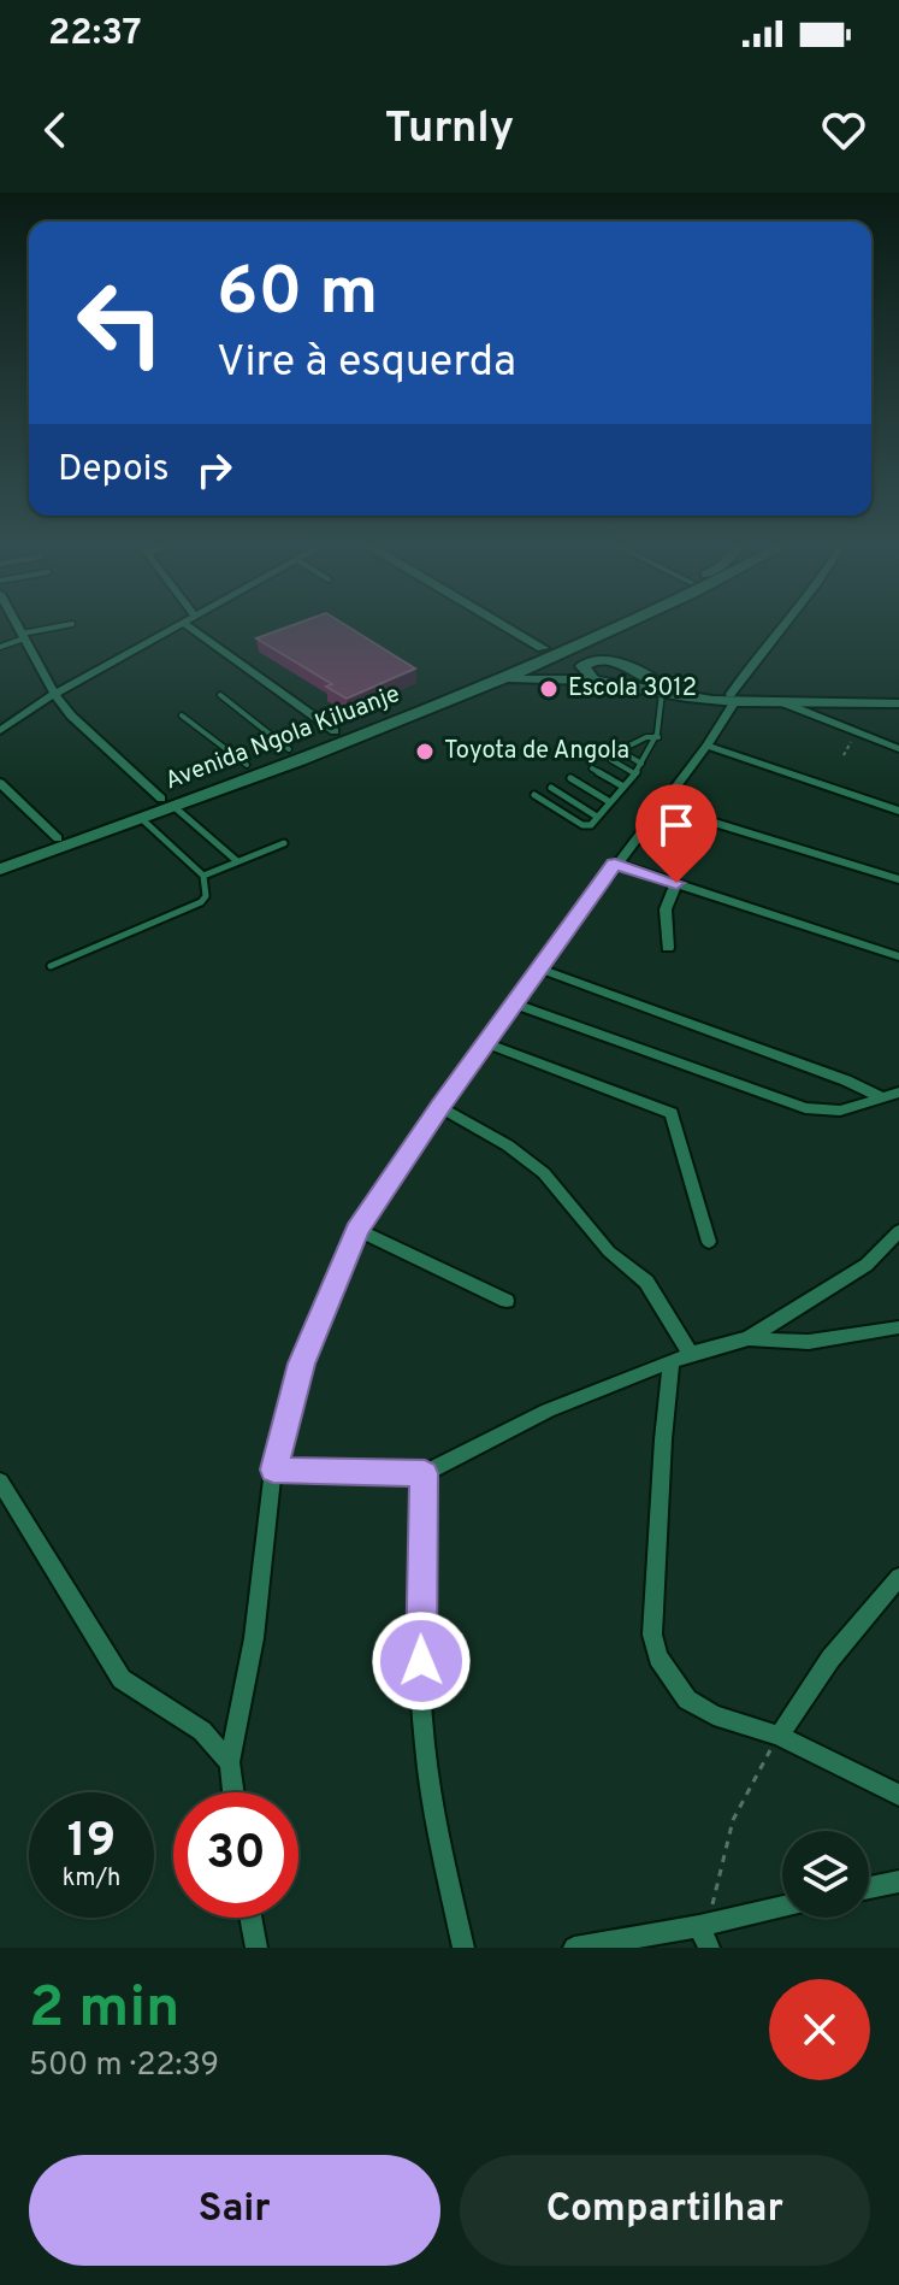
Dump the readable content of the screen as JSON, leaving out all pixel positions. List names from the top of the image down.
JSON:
{
  "streets": {
    "main road": ["Avenida Ngola Kiluanje"]
  },
  "places": ["Escola 3012", "Toyota de Angola"],
  "page": {
    "status": "22:37",
    "header": "Turnly",
    "turn": ["60 m", "Vire à esquerda"],
    "then": "Depois",
    "speed": "19 km/h",
    "limit": "30",
    "heading": ["2 min", "500 m · 22:39"],
    "buttons": ["Sair", "Compartilhar"]
  }
}
